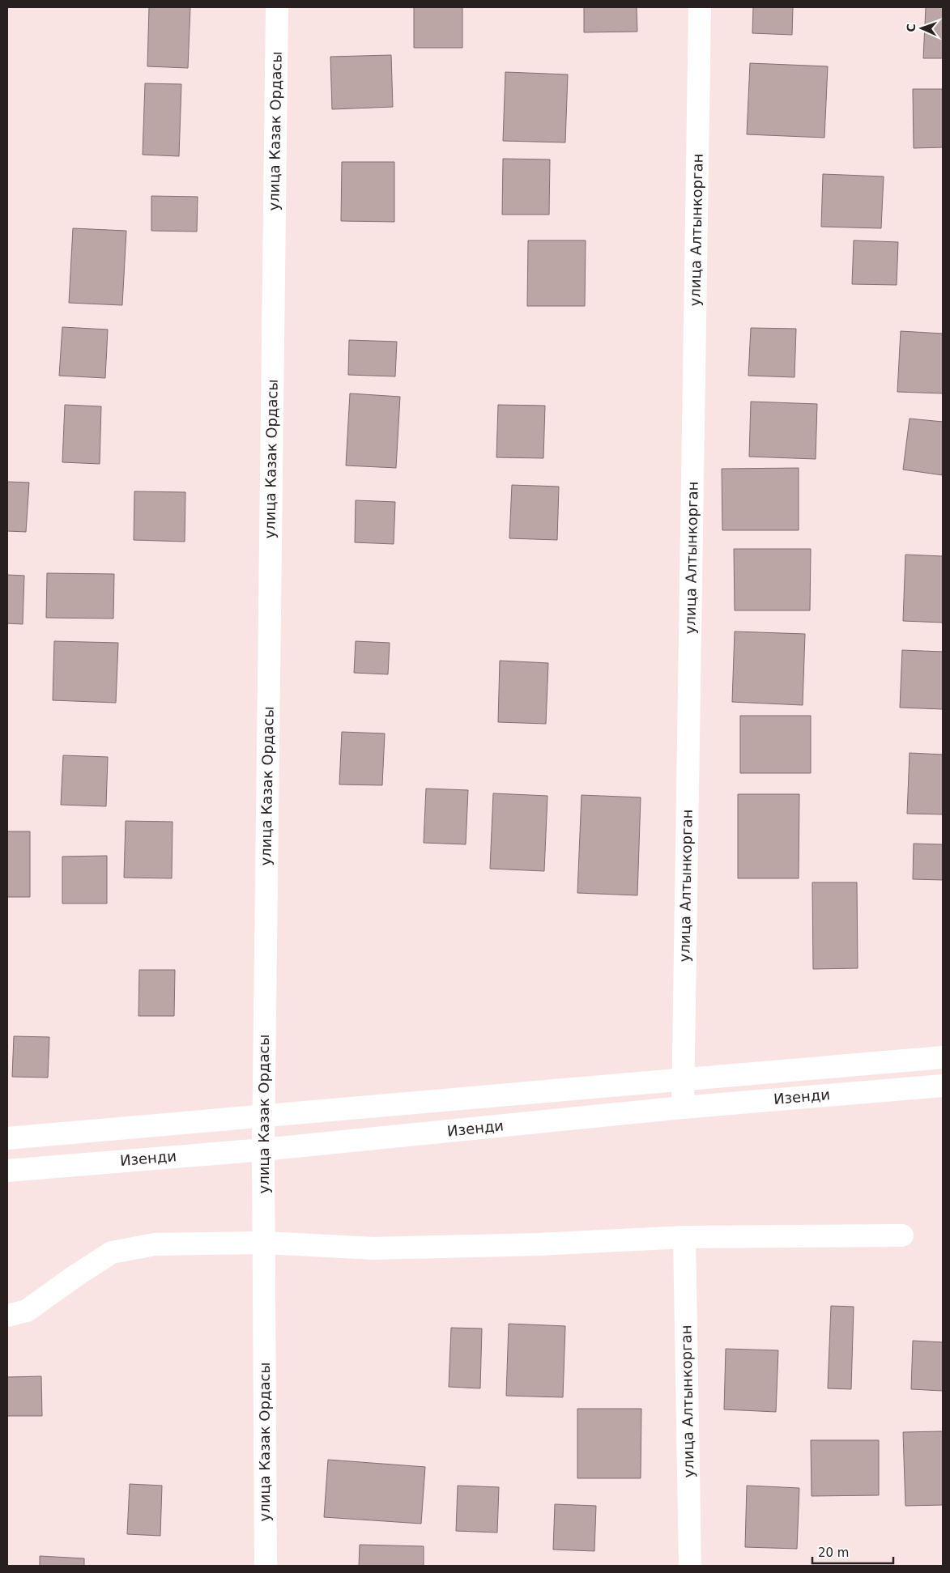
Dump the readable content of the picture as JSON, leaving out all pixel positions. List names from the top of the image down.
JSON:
{
  "streets": {
    "street": ["улица Казак Ордасы", "улица Алтынкорган", "Изенди"]
  },
  "crossings": [
    ["улица Казак Ордасы", "Изенди"],
    ["улица Алтынкорган", "Изенди"]
  ],
  "scale_bar": "20 m",
  "north": "left"
}
